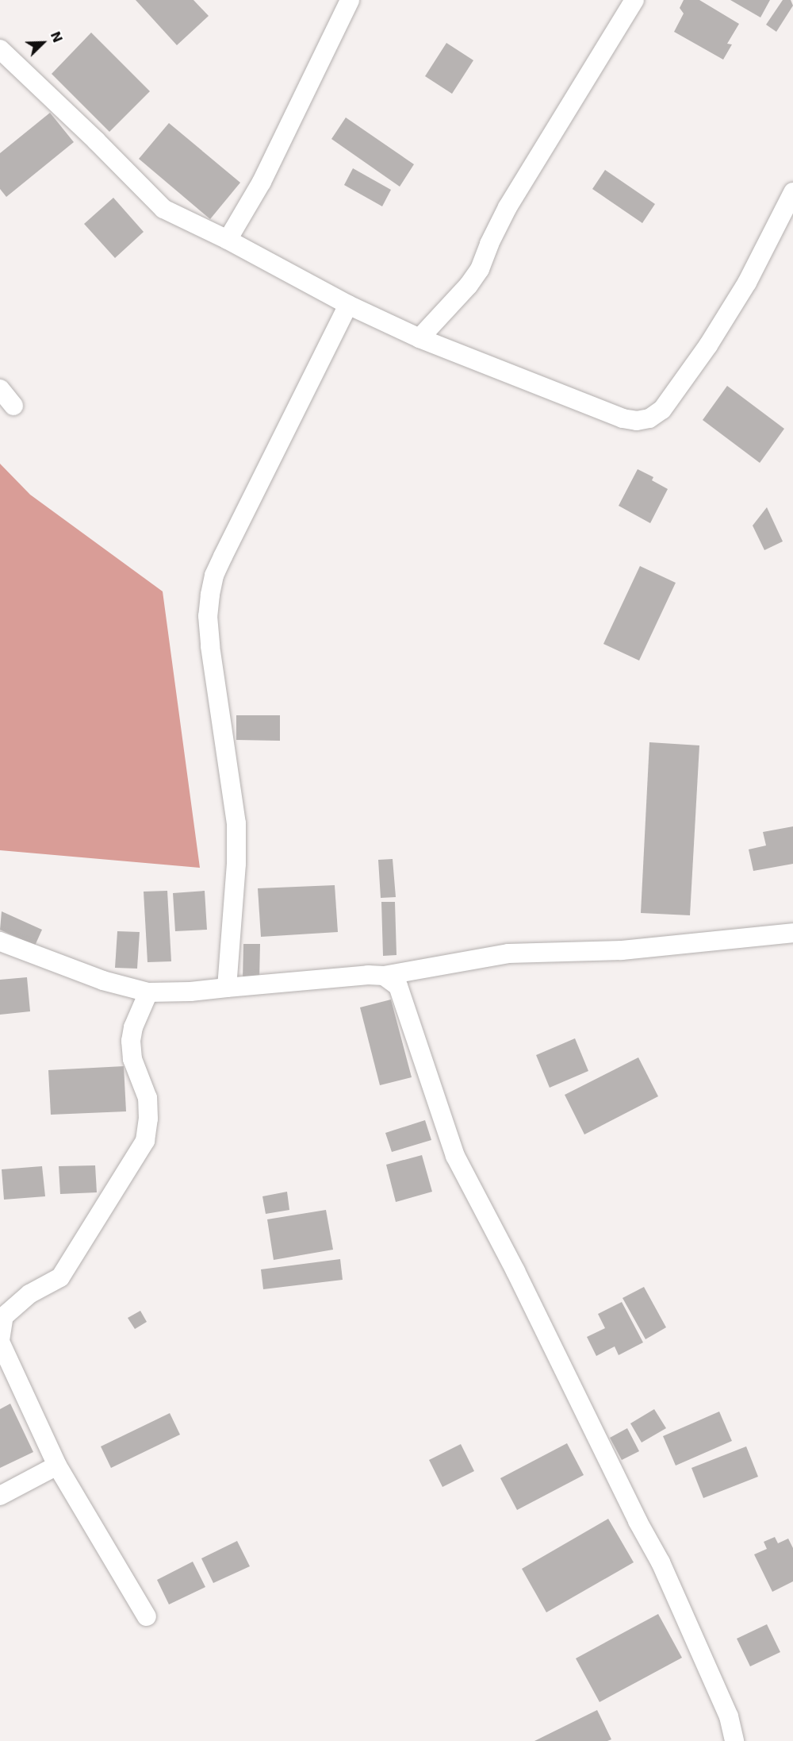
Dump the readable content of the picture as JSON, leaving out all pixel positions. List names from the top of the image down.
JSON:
{
  "north": "top right"
}
